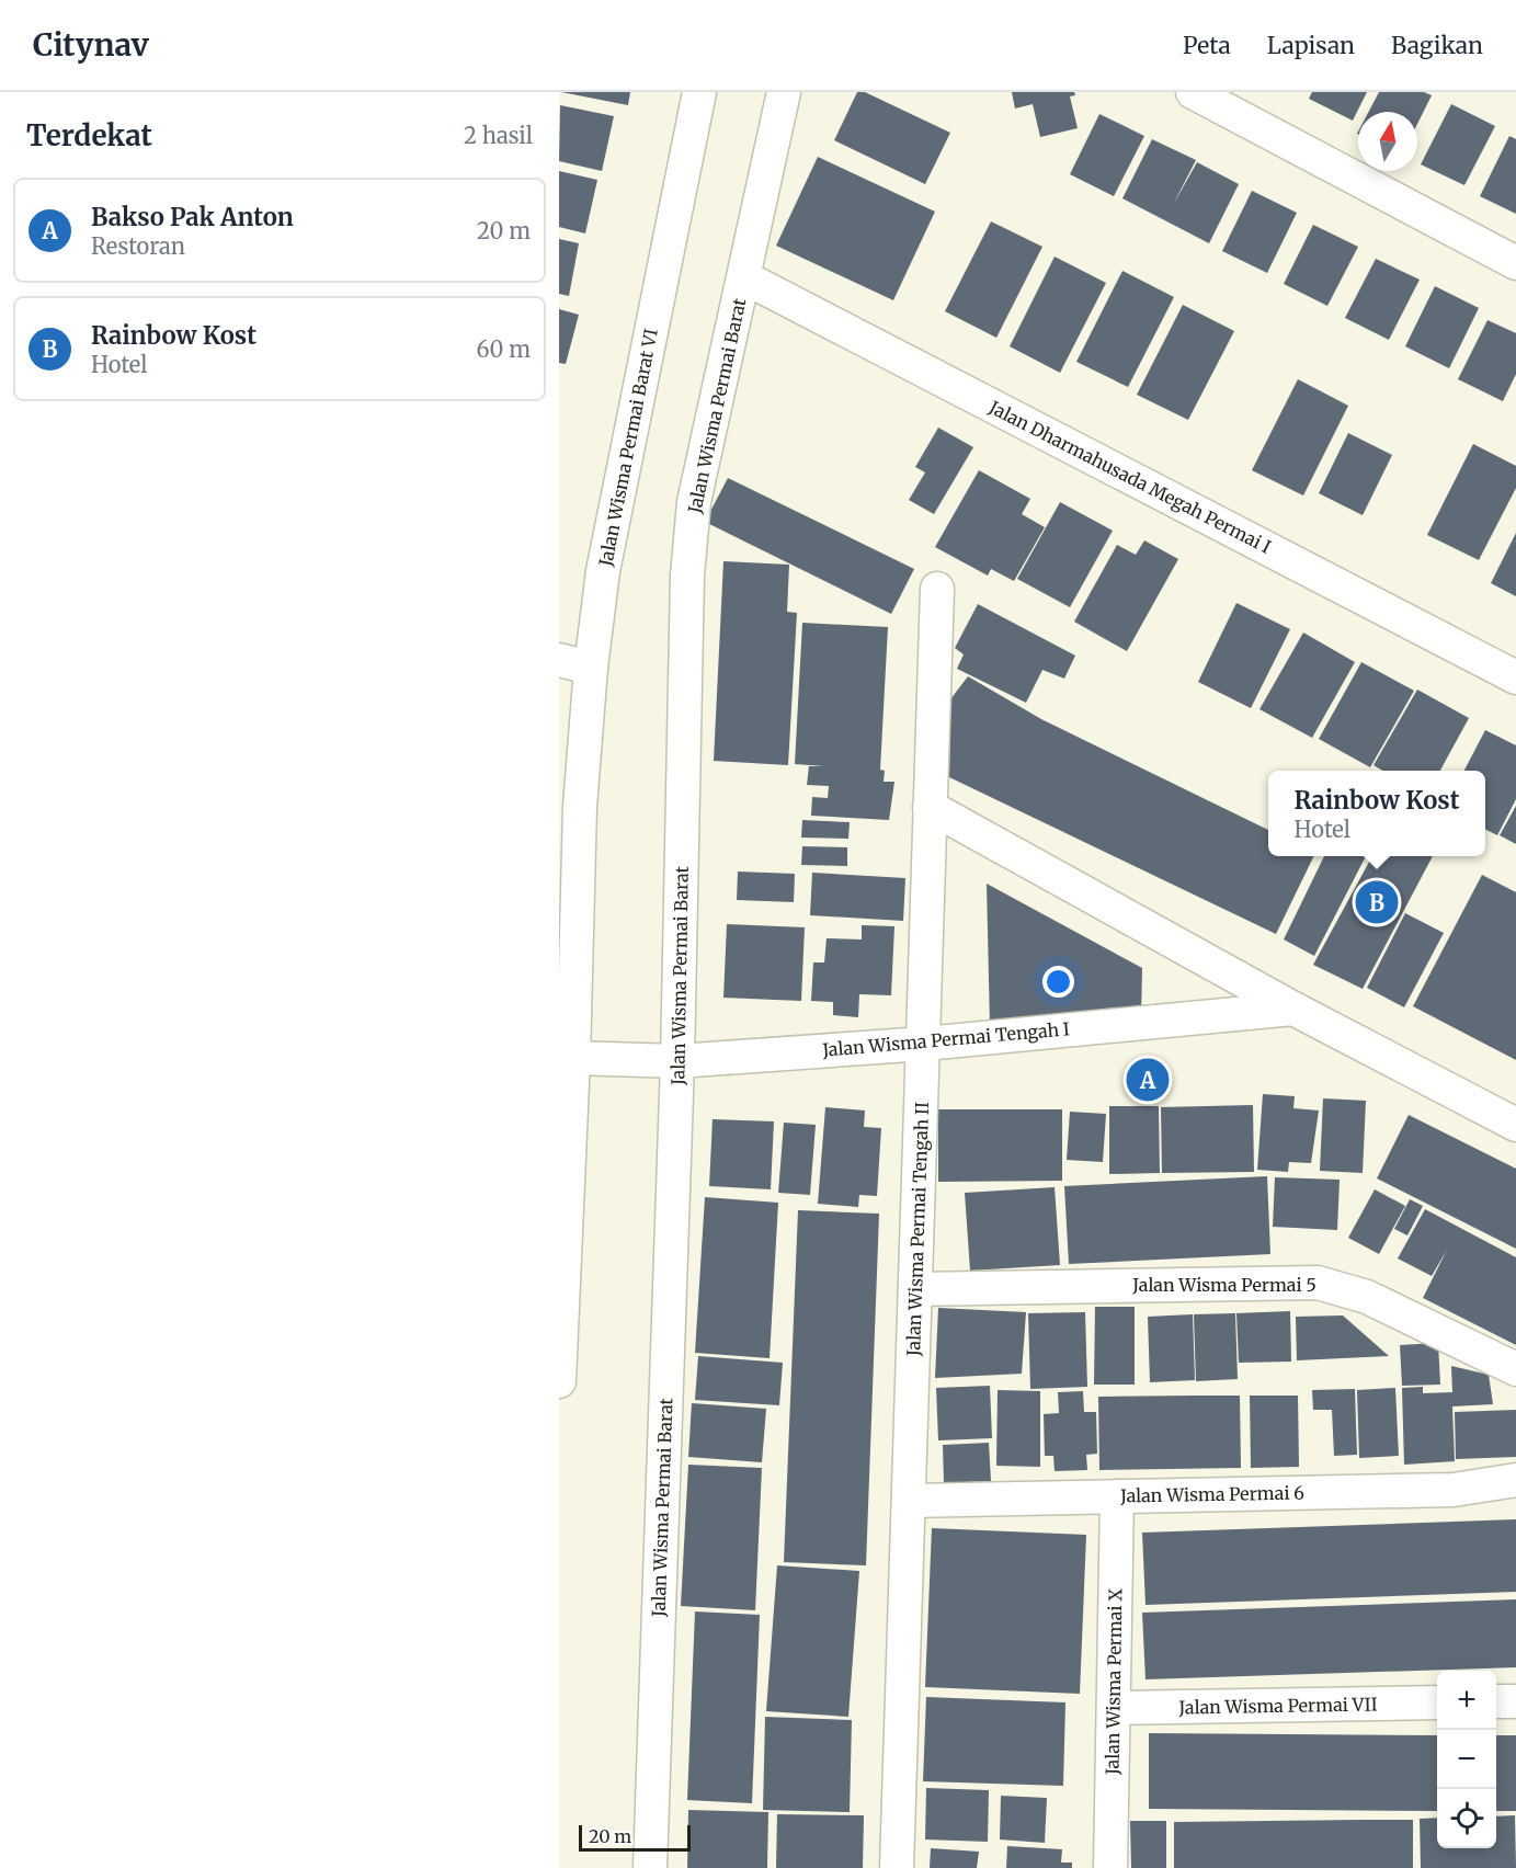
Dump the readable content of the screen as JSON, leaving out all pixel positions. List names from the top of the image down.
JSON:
{
  "streets": {
    "street": [
      "Jalan Wisma Permai Barat",
      "Jalan Wisma Permai Barat VI",
      "Jalan Dharmahusada Megah Permai I",
      "Jalan Wisma Permai Tengah I",
      "Jalan Wisma Permai Tengah II",
      "Jalan Wisma Permai 5",
      "Jalan Wisma Permai 6",
      "Jalan Wisma Permai X",
      "Jalan Wisma Permai VII"
    ]
  },
  "crossings": [
    ["Jalan Wisma Permai Barat", "Jalan Dharmahusada Megah Permai I"],
    ["Jalan Wisma Permai Barat", "Jalan Wisma Permai Tengah I"],
    ["Jalan Wisma Permai Barat VI", "Jalan Wisma Permai Tengah I"],
    ["Jalan Wisma Permai Tengah I", "Jalan Wisma Permai Tengah II"],
    ["Jalan Wisma Permai Tengah II", "Jalan Wisma Permai 5"],
    ["Jalan Wisma Permai Tengah II", "Jalan Wisma Permai 6"],
    ["Jalan Wisma Permai 6", "Jalan Wisma Permai X"],
    ["Jalan Wisma Permai X", "Jalan Wisma Permai VII"]
  ],
  "scale_bar": "20 m",
  "north": "top",
  "page": {
    "header": "Citynav",
    "nav": ["Peta", "Lapisan", "Bagikan"],
    "heading": ["Terdekat", "2 hasil"],
    "list": [
      {
        "mark": "A",
        "name": "Bakso Pak Anton",
        "note": "Restoran",
        "value": "20 m"
      },
      {
        "mark": "B",
        "name": "Rainbow Kost",
        "note": "Hotel",
        "value": "60 m"
      }
    ],
    "popup": ["Rainbow Kost", "Hotel"],
    "pins": ["B", "A"],
    "map_buttons": ["+", "−"],
    "scale": "20 m"
  }
}
